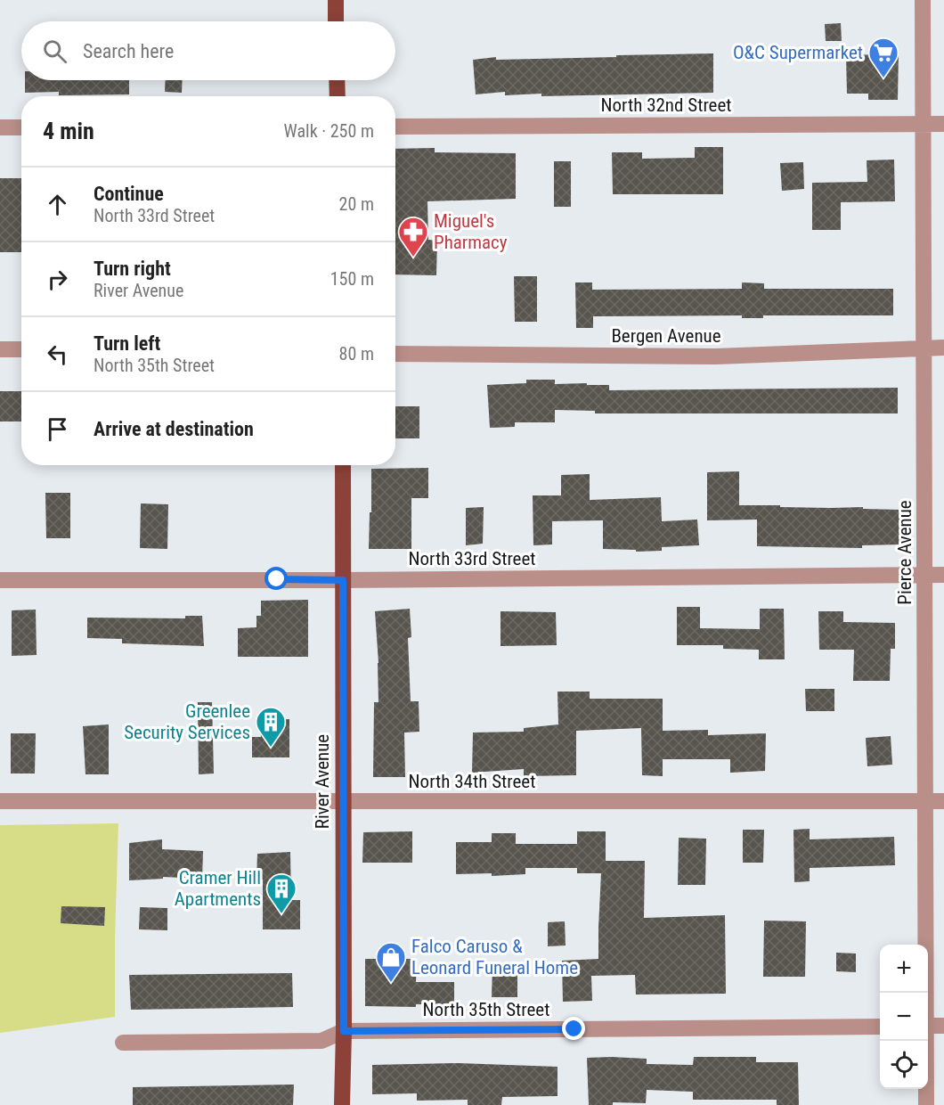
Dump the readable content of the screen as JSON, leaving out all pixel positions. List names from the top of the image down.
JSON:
{
  "streets": {
    "main road": ["River Avenue"],
    "street": [
      "North 32nd Street",
      "Bergen Avenue",
      "Pierce Avenue",
      "North 33rd Street",
      "North 34th Street",
      "North 35th Street"
    ]
  },
  "crossings": [
    ["North 32nd Street", "Pierce Avenue"],
    ["Bergen Avenue", "Pierce Avenue"],
    ["Pierce Avenue", "North 33rd Street"],
    ["Pierce Avenue", "North 34th Street"],
    ["North 33rd Street", "River Avenue"],
    ["River Avenue", "North 34th Street"],
    ["River Avenue", "North 35th Street"]
  ],
  "places": {
    "supermarket": ["O&C Supermarket"],
    "pharmacy": ["Miguel's Pharmacy"],
    "building": ["Greenlee Security Services", "Cramer Hill Apartments"],
    "shop": ["Falco Caruso & Leonard Funeral Home"]
  },
  "page": {
    "search": "Search here",
    "heading": ["4 min", "Walk · 250 m"],
    "list": [
      ["Continue", "North 33rd Street", "20 m"],
      ["Turn right", "River Avenue", "150 m"],
      ["Turn left", "North 35th Street", "80 m"],
      "Arrive at destination"
    ],
    "map_buttons": ["+", "−"]
  }
}
